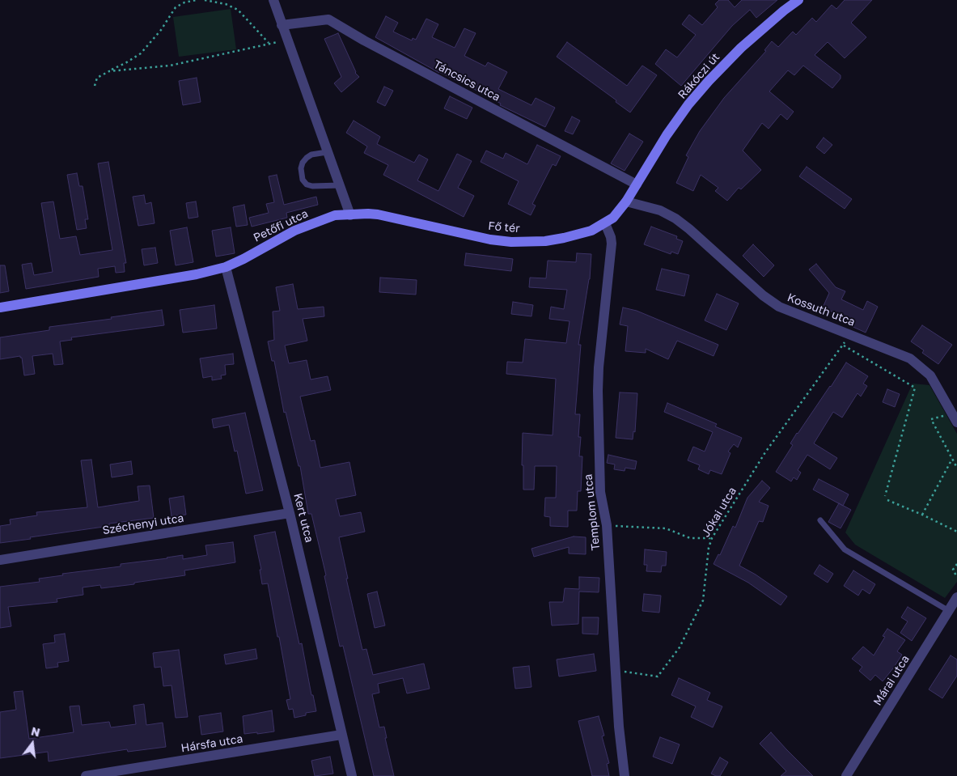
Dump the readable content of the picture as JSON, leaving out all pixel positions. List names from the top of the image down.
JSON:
{
  "streets": {
    "main road": ["Rákóczi út", "Petőfi utca", "Fő tér"],
    "street": [
      "Táncsics utca",
      "Kossuth utca",
      "Templom utca",
      "Kert utca",
      "Széchenyi utca",
      "Márai utca",
      "Hársfa utca"
    ],
    "path": ["Jókai utca"]
  },
  "crossings": [
    ["Rákóczi út", "Táncsics utca"],
    ["Rákóczi út", "Fő tér"],
    ["Táncsics utca", "Fő tér"],
    ["Petőfi utca", "Fő tér"],
    ["Petőfi utca", "Kert utca"],
    ["Fő tér", "Kossuth utca"],
    ["Fő tér", "Templom utca"],
    ["Kossuth utca", "Jókai utca"],
    ["Templom utca", "Jókai utca"],
    ["Kert utca", "Széchenyi utca"],
    ["Kert utca", "Hársfa utca"]
  ],
  "north": "top"
}
